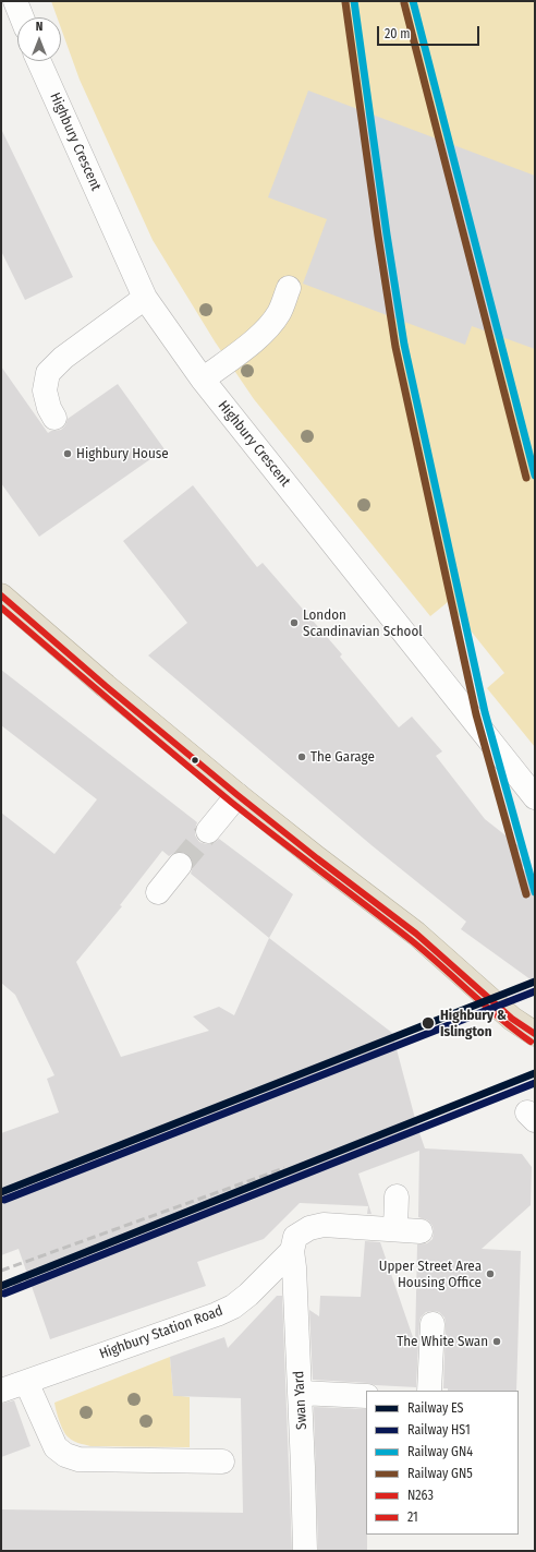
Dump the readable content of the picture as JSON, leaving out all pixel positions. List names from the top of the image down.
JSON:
{
  "streets": {
    "street": ["Highbury Crescent", "Highbury Station Road", "Swan Yard"]
  },
  "crossings": [
    ["Highbury Station Road", "Swan Yard"]
  ],
  "places": [
    "Highbury House",
    "London Scandinavian School",
    "The Garage",
    "Highbury & Islington",
    "Upper Street Area Housing Office",
    "The White Swan"
  ],
  "lines": [
    "rail line GN4",
    "rail line GN5",
    "transit line N263",
    "transit line 21",
    "rail line ES",
    "rail line HS1"
  ],
  "legend": [
    "Railway ES",
    "Railway HS1",
    "Railway GN4",
    "Railway GN5",
    "N263",
    "21"
  ],
  "scale_bar": "20 m",
  "north": "top"
}
